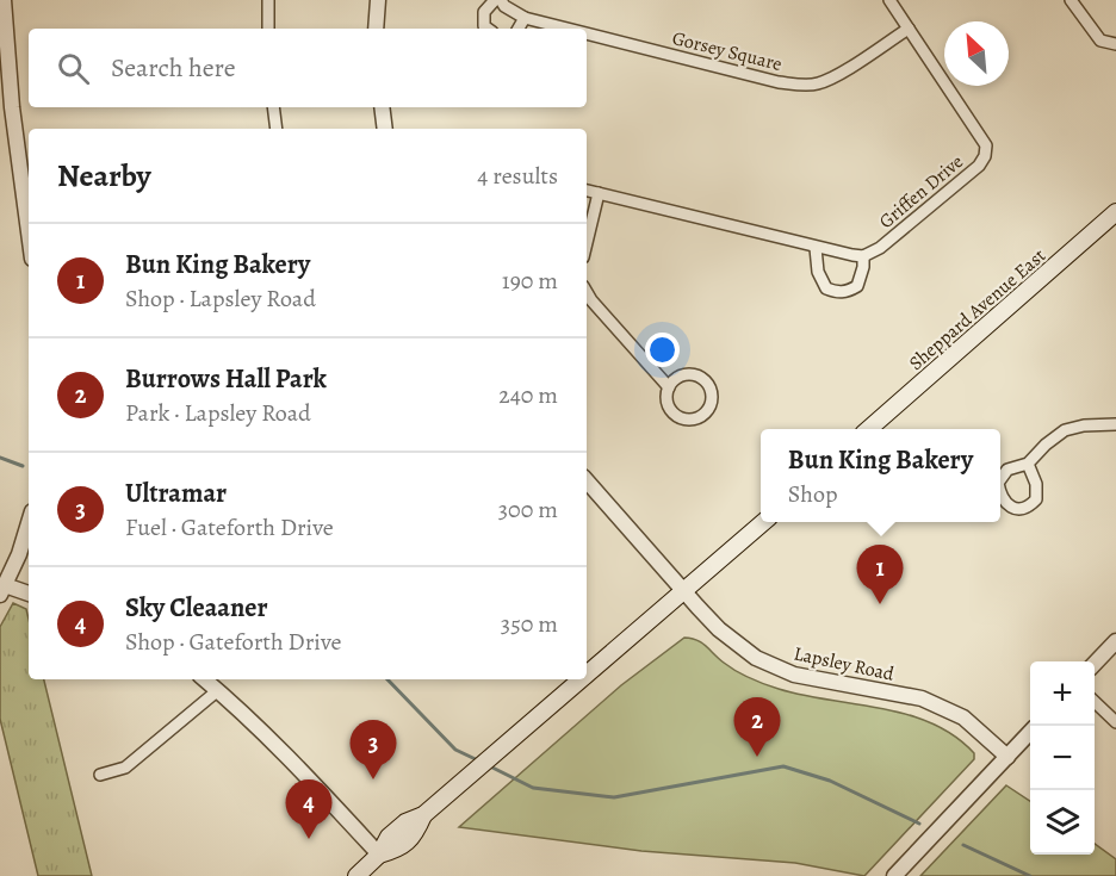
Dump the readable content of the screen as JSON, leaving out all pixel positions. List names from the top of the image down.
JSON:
{
  "streets": {
    "main road": ["Sheppard Avenue East"],
    "street": ["Gorsey Square", "Griffen Drive", "Lapsley Road"]
  },
  "crossings": [
    ["Gorsey Square", "Griffen Drive"]
  ],
  "north": "top left",
  "page": {
    "search": "Search here",
    "heading": ["Nearby", "4 results"],
    "list": [
      {
        "mark": "1",
        "name": "Bun King Bakery",
        "note": "Shop · Lapsley Road",
        "value": "190 m"
      },
      {
        "mark": "2",
        "name": "Burrows Hall Park",
        "note": "Park · Lapsley Road",
        "value": "240 m"
      },
      {
        "mark": "3",
        "name": "Ultramar",
        "note": "Fuel · Gateforth Drive",
        "value": "300 m"
      },
      {
        "mark": "4",
        "name": "Sky Cleaaner",
        "note": "Shop · Gateforth Drive",
        "value": "350 m"
      }
    ],
    "popup": ["Bun King Bakery", "Shop"],
    "pins": [
      "1",
      "2",
      "3",
      "4"
    ],
    "map_buttons": ["+", "−"]
  }
}
